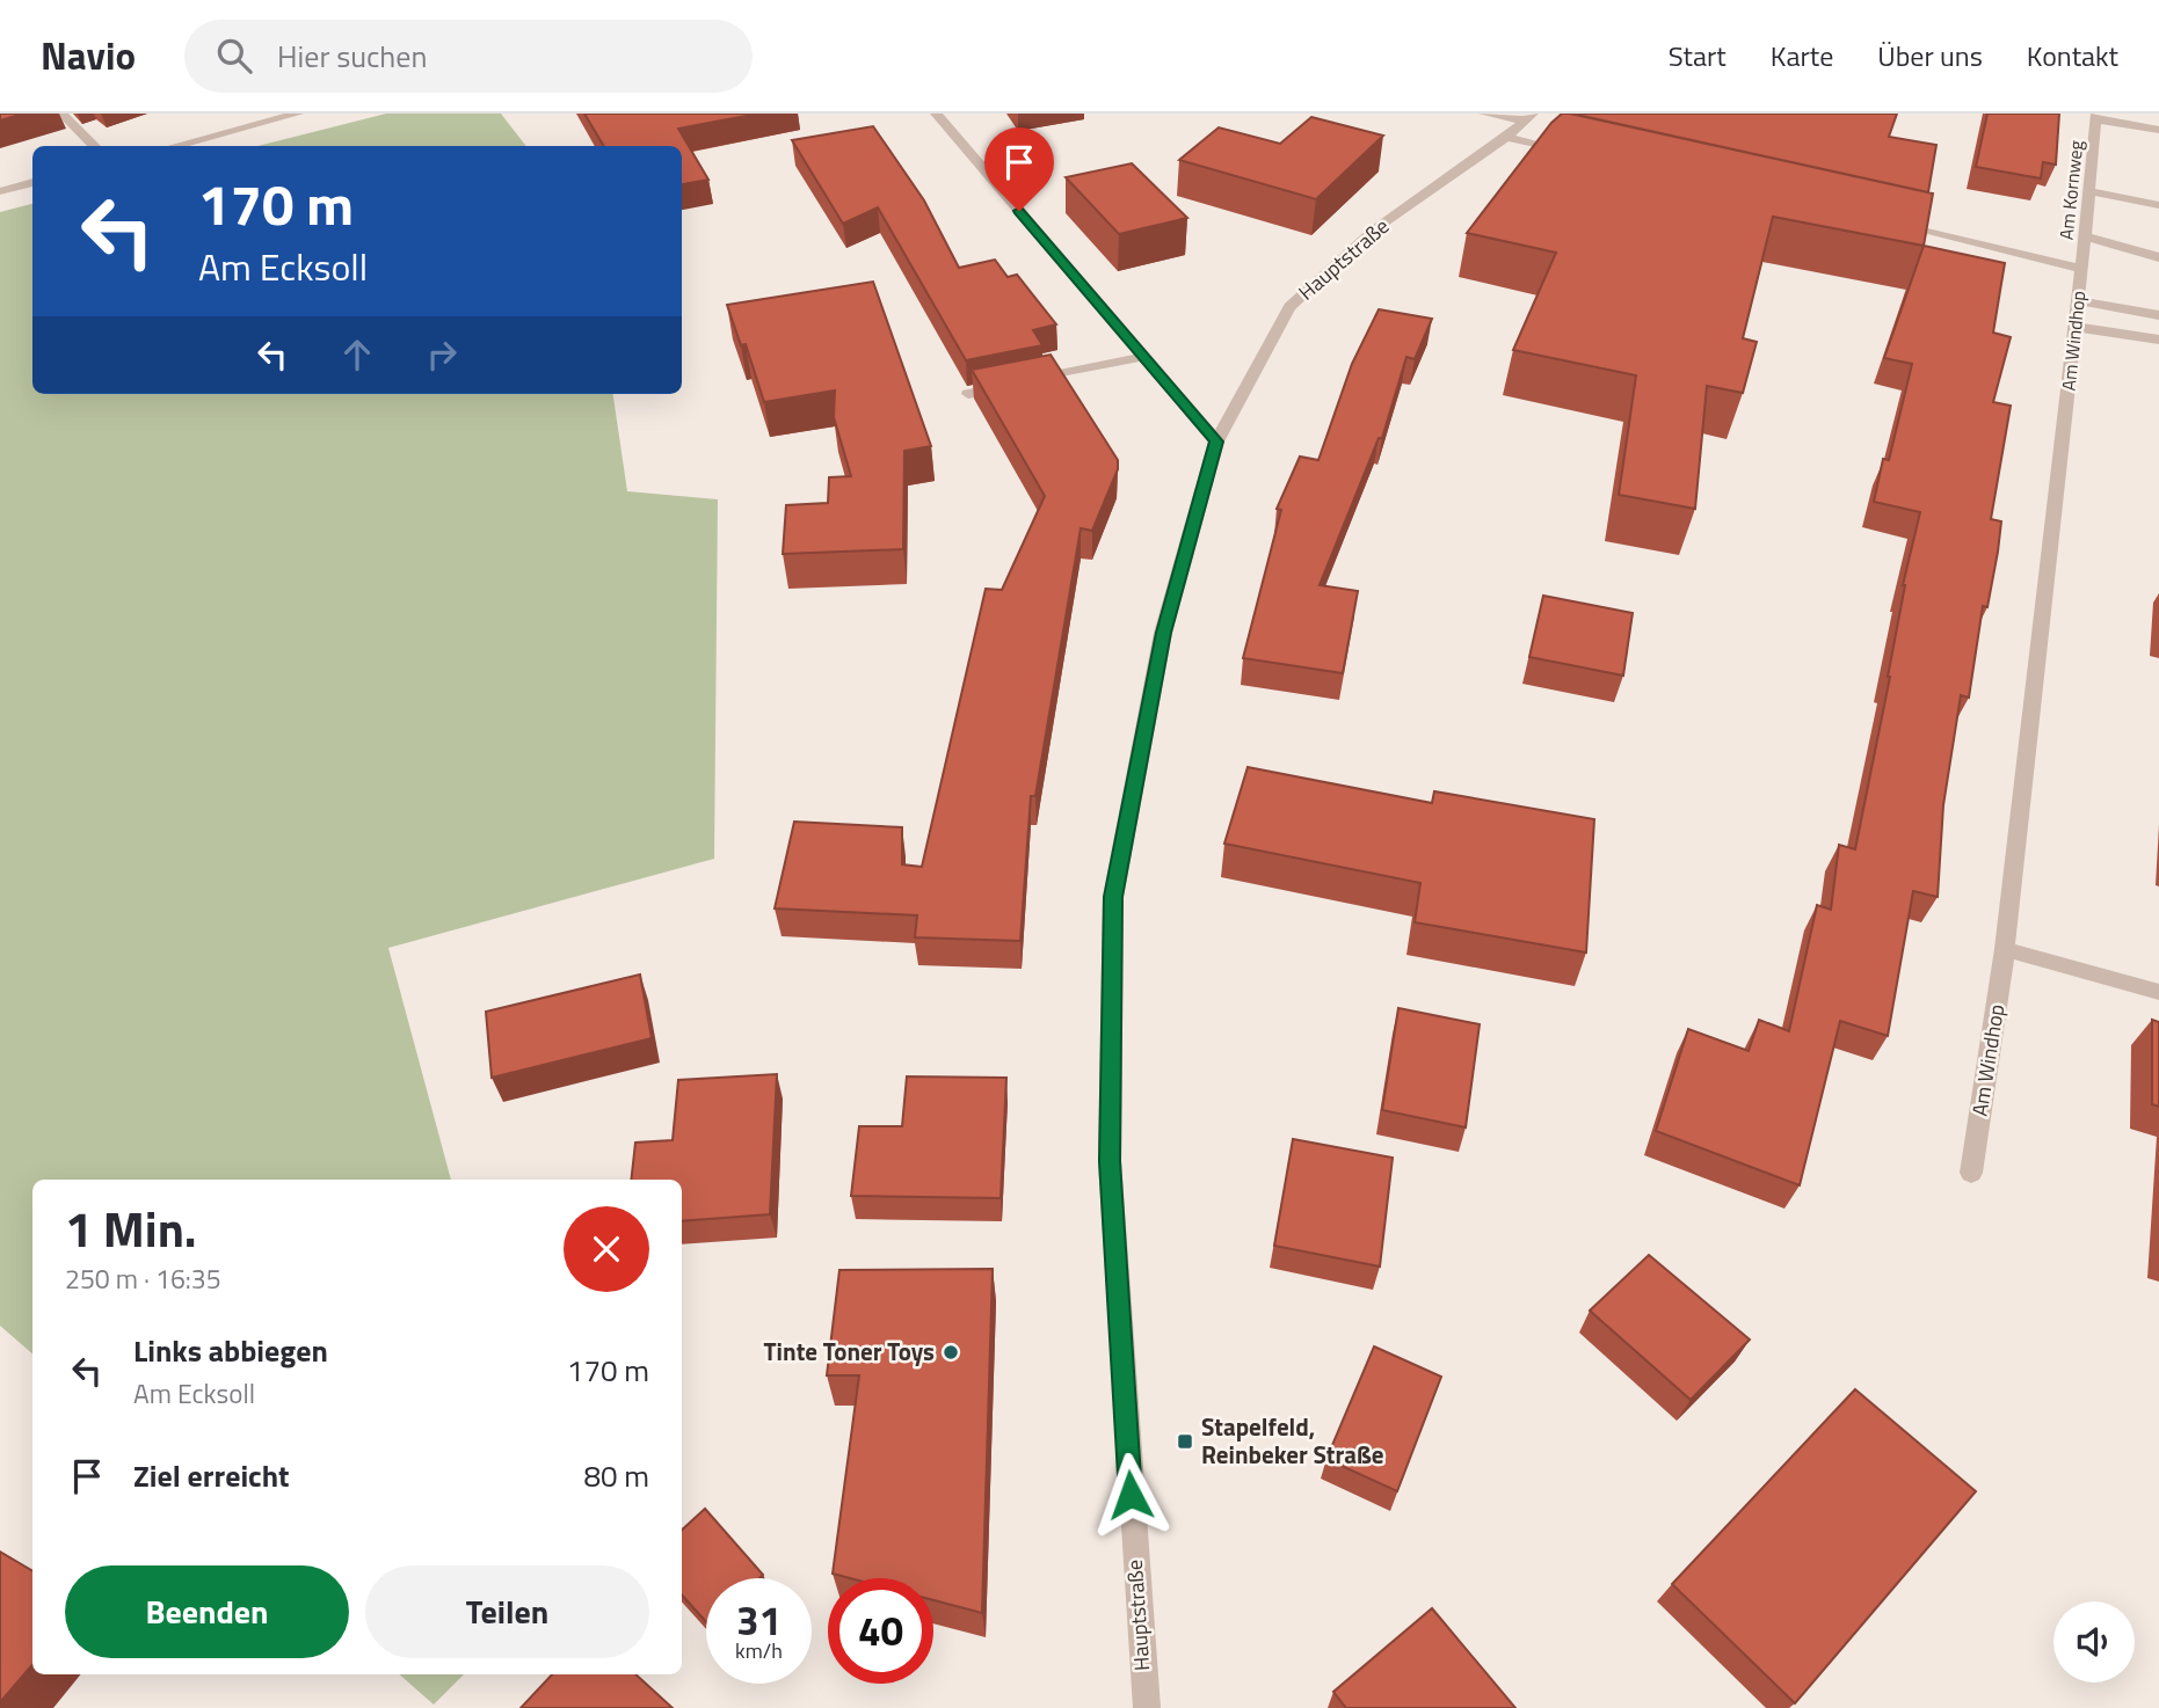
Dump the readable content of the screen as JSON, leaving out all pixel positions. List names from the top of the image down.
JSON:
{
  "streets": {
    "street": ["Am Kornweg", "Hauptstraße", "Am Windhop"]
  },
  "crossings": [
    ["Am Kornweg", "Am Windhop"]
  ],
  "places": {
    "other": ["Tinte Toner Toys"],
    "transit": ["Stapelfeld, Reinbeker Straße"]
  },
  "page": {
    "header": "Navio",
    "search": "Hier suchen",
    "nav": [
      "Start",
      "Karte",
      "Über uns",
      "Kontakt"
    ],
    "turn": ["170 m", "Am Ecksoll"],
    "heading": ["1 Min.", "250 m · 16:35"],
    "list": [
      {
        "name": "Links abbiegen",
        "note": "Am Ecksoll",
        "value": "170 m"
      },
      {
        "name": "Ziel erreicht",
        "value": "80 m"
      }
    ],
    "buttons": ["Beenden", "Teilen"],
    "speed": "31 km/h",
    "limit": "40"
  }
}
